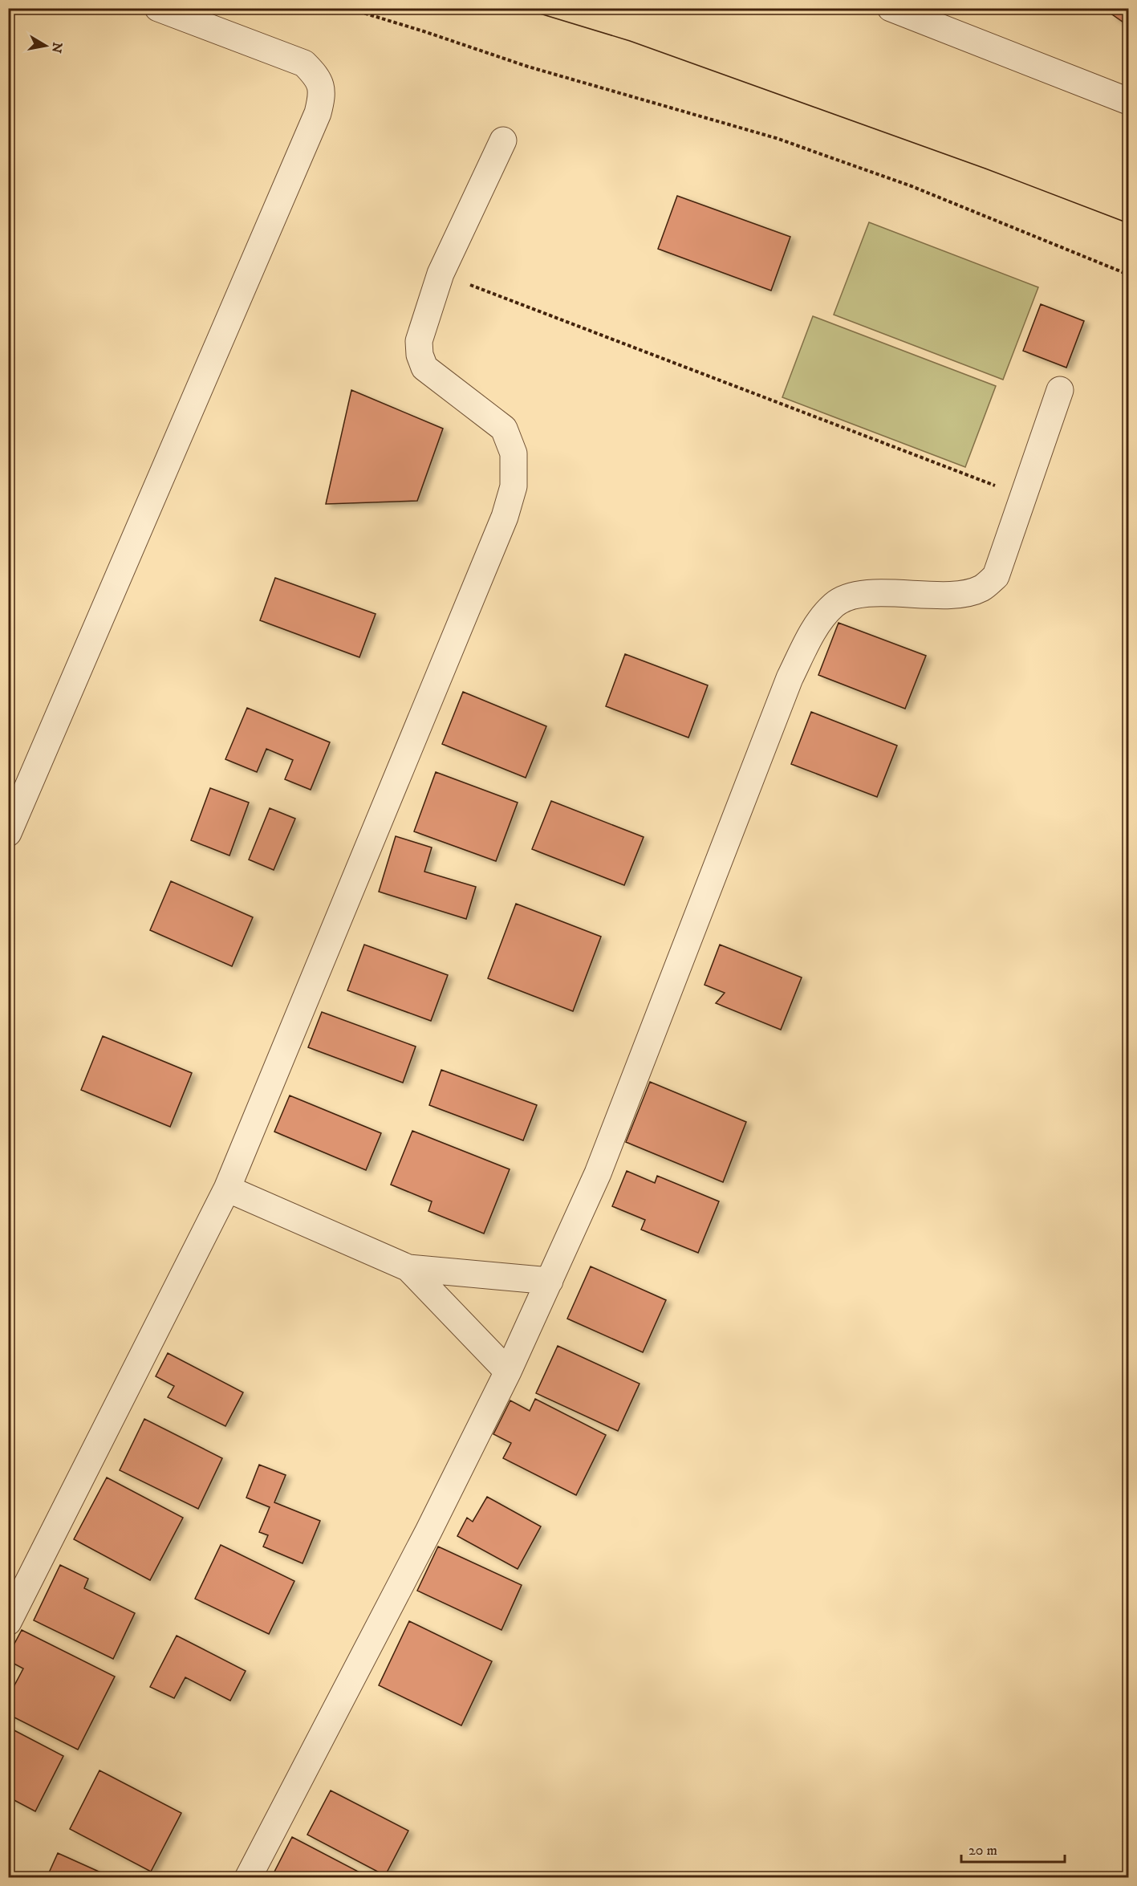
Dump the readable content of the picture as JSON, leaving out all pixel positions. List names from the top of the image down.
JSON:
{
  "scale_bar": "20 m",
  "north": "right"
}
